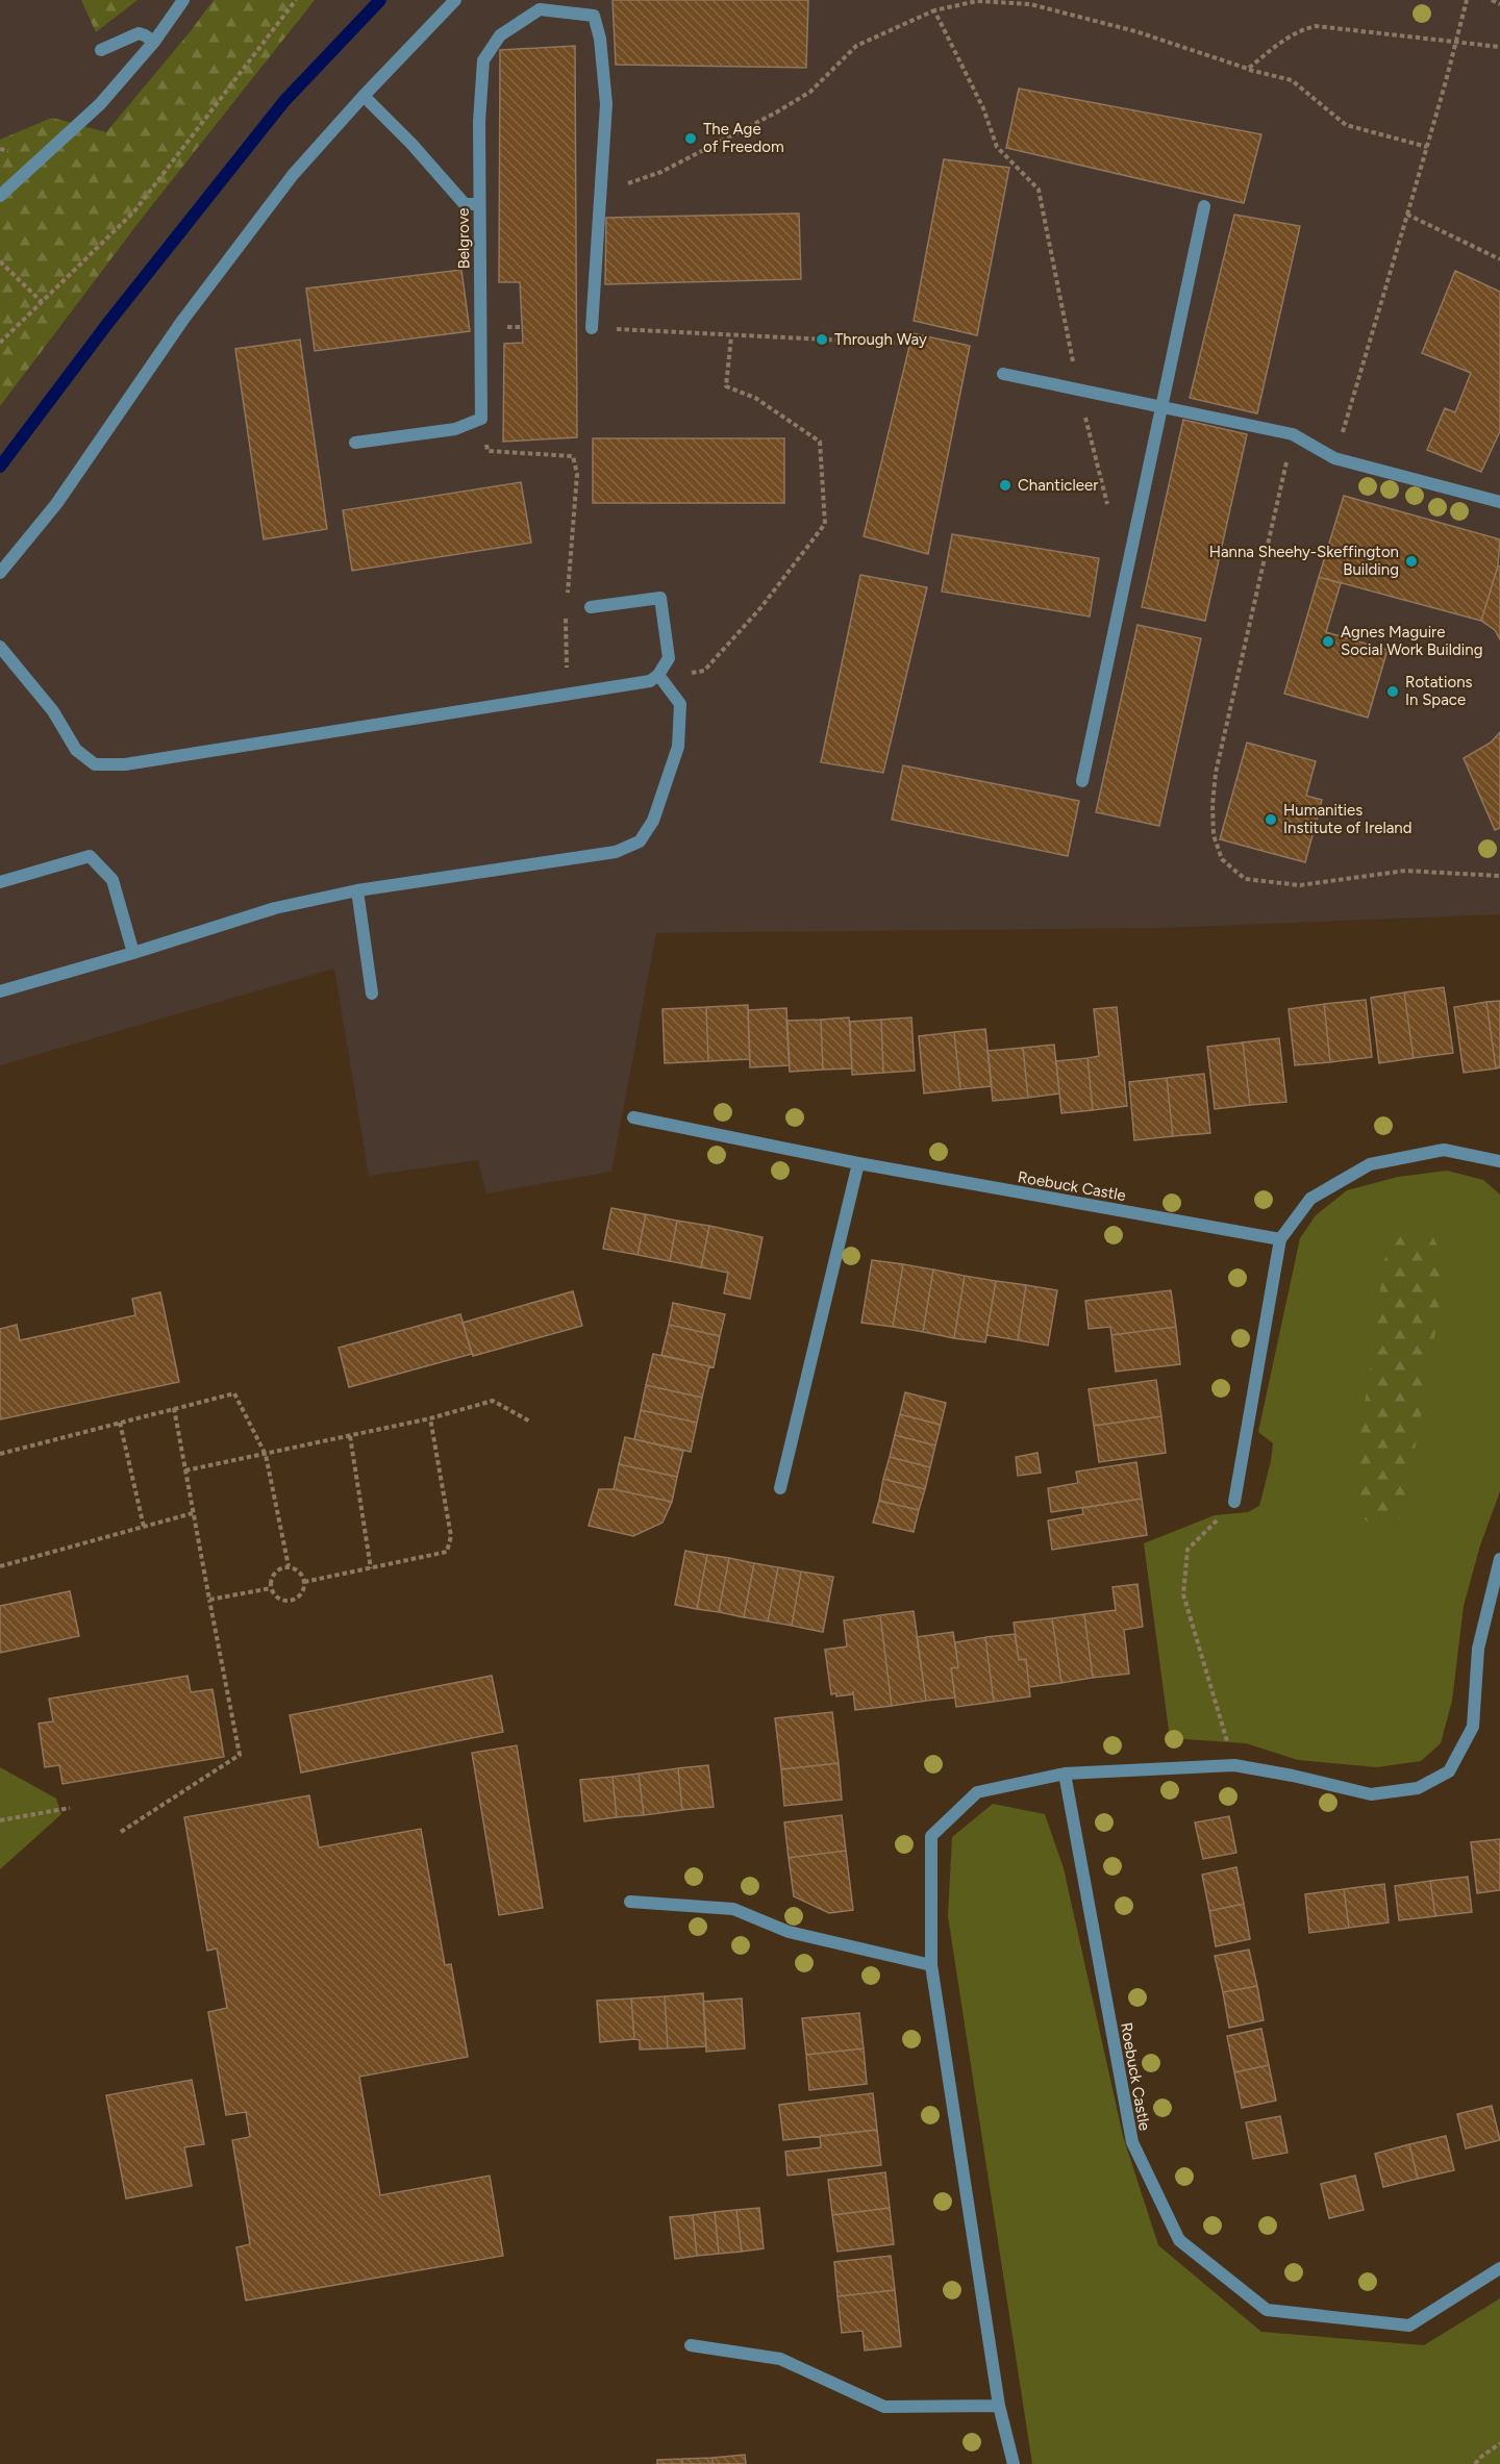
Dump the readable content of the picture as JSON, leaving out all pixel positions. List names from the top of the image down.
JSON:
{
  "streets": {
    "street": ["Belgrove", "Roebuck Castle"]
  },
  "places": [
    "The Age of Freedom",
    "Through Way",
    "Chanticleer",
    "Hanna Sheehy-Skeffington Building",
    "Agnes Maguire Social Work Building",
    "Rotations In Space",
    "Humanities Institute of Ireland"
  ]
}
